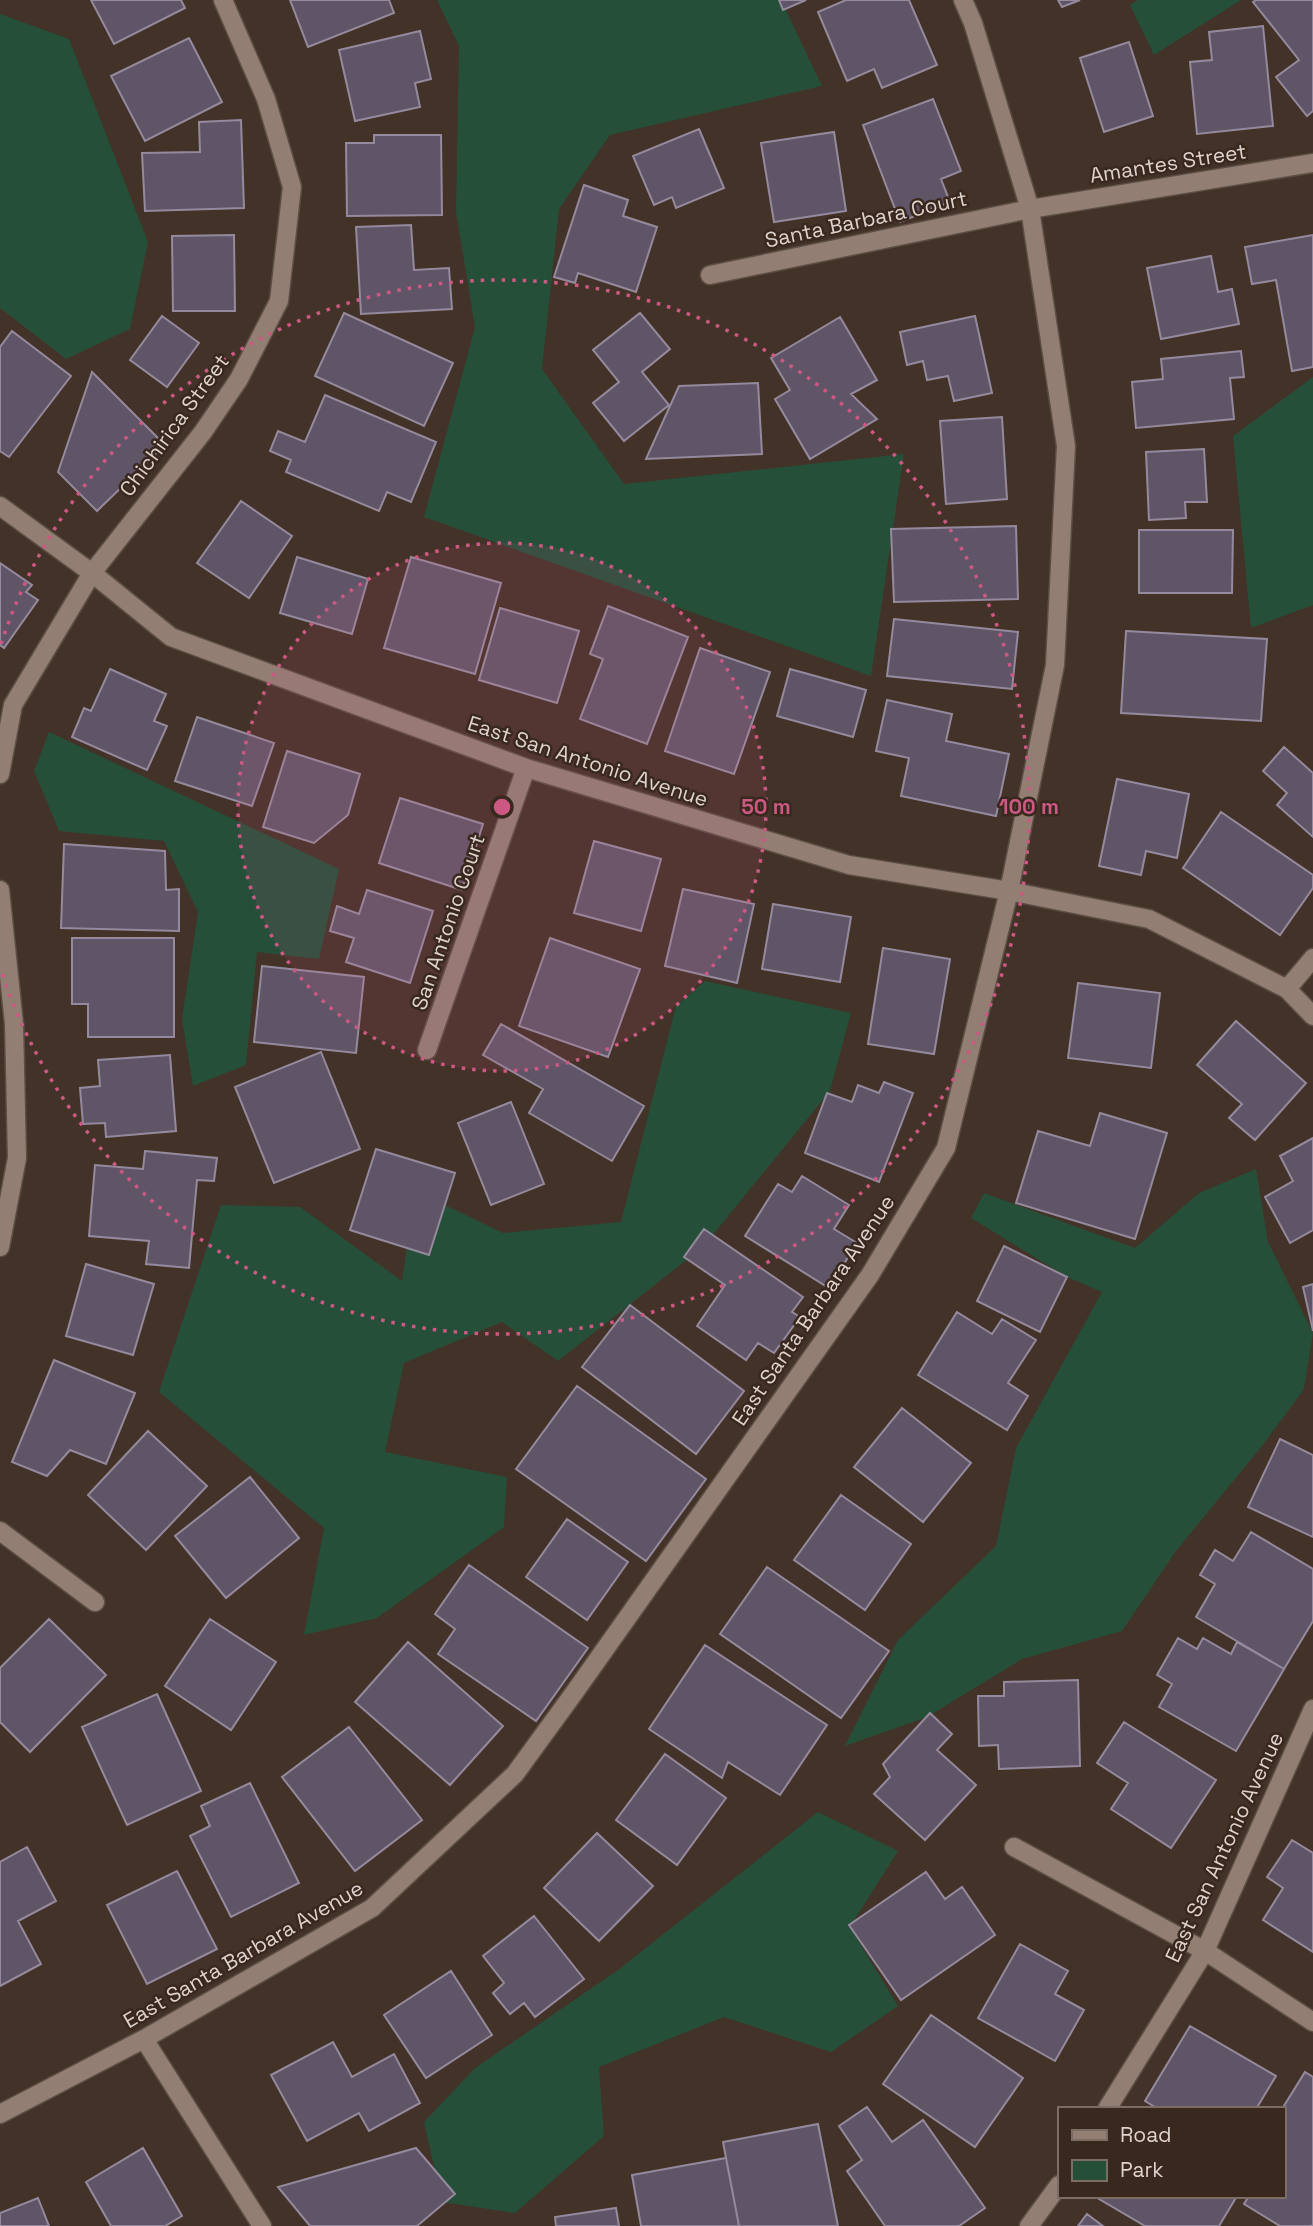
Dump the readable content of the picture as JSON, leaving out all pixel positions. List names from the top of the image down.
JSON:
{
  "streets": {
    "street": [
      "Amantes Street",
      "Santa Barbara Court",
      "Chichirica Street",
      "East San Antonio Avenue",
      "San Antonio Court",
      "East Santa Barbara Avenue"
    ]
  },
  "crossings": [
    ["Amantes Street", "Santa Barbara Court"],
    ["Amantes Street", "East Santa Barbara Avenue"],
    ["Santa Barbara Court", "East Santa Barbara Avenue"],
    ["Chichirica Street", "East San Antonio Avenue"],
    ["East San Antonio Avenue", "San Antonio Court"],
    ["East San Antonio Avenue", "East Santa Barbara Avenue"]
  ],
  "legend": ["Road", "Park"],
  "rings": ["50 m", "100 m"]
}
